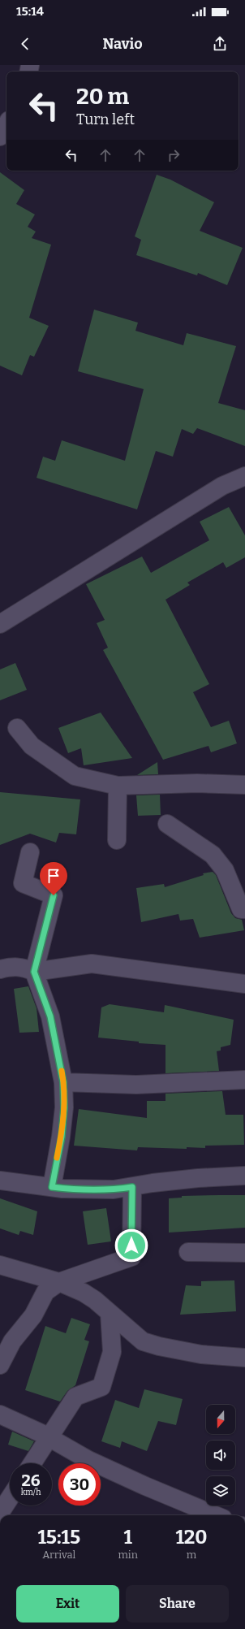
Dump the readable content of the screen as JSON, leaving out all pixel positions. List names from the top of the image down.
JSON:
{
  "north": "bottom",
  "page": {
    "status": "15:14",
    "header": "Navio",
    "turn": ["20 m", "Turn left"],
    "speed": "26 km/h",
    "limit": "30",
    "eta": [
      "15:15",
      "Arrival",
      "1",
      "min",
      "120",
      "m"
    ],
    "buttons": ["Exit", "Share"]
  }
}
